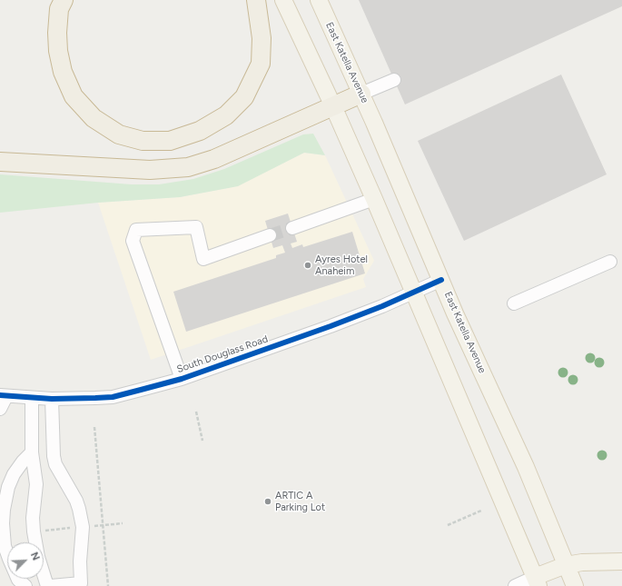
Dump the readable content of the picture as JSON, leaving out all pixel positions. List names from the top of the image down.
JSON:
{
  "streets": {
    "main road": ["East Katella Avenue"],
    "street": ["South Douglass Road"]
  },
  "crossings": [
    ["East Katella Avenue", "South Douglass Road"]
  ],
  "places": ["Ayres Hotel Anaheim", "ARTIC A Parking Lot"],
  "north": "top right"
}
